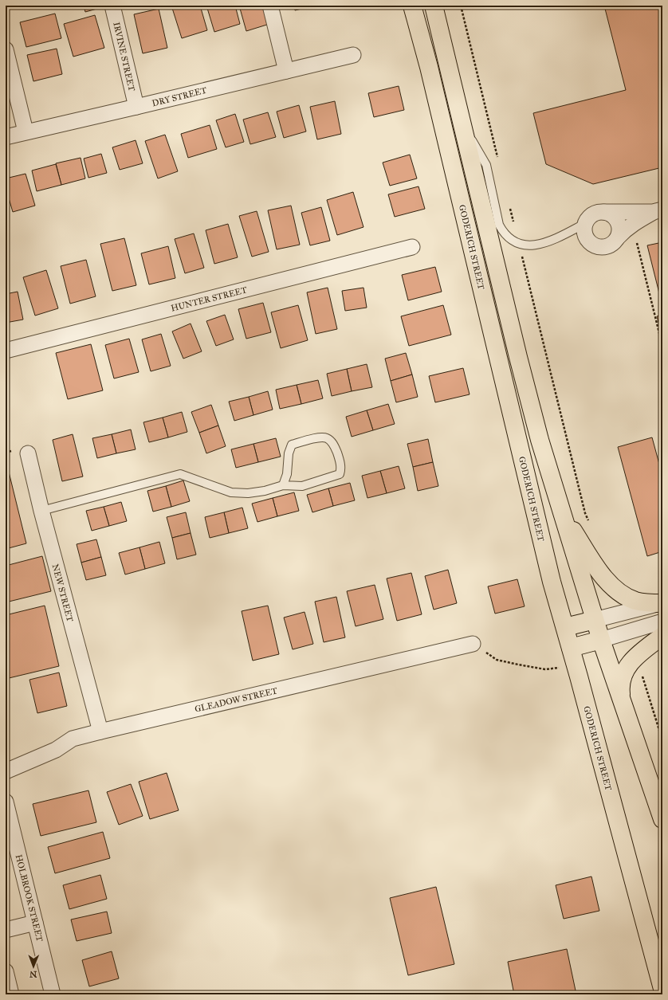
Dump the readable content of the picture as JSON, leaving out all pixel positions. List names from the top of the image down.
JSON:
{
  "streets": {
    "highway": ["GODERICH STREET"],
    "street": [
      "IRVINE STREET",
      "DRY STREET",
      "HUNTER STREET",
      "NEW STREET",
      "GLEADOW STREET",
      "HOLBROOK STREET"
    ]
  },
  "crossings": [
    ["IRVINE STREET", "DRY STREET"],
    ["NEW STREET", "GLEADOW STREET"]
  ],
  "north": "bottom"
}
